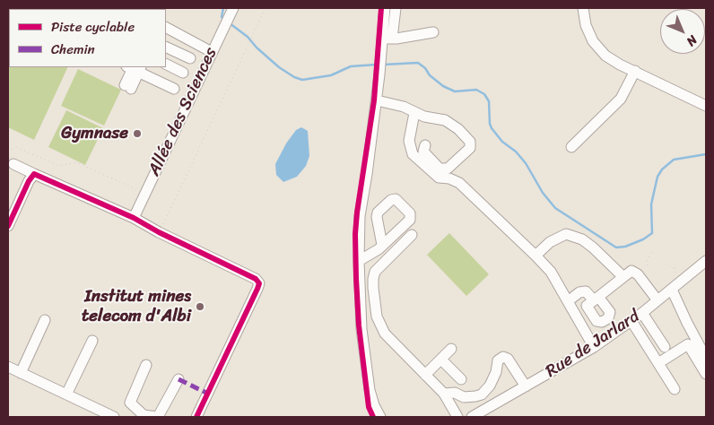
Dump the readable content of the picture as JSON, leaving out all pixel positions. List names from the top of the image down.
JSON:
{
  "streets": {
    "street": ["Allée des Sciences", "Rue de Jarlard"]
  },
  "places": ["Gymnase", "Institut mines telecom d'Albi"],
  "legend": ["Piste cyclable", "Chemin"],
  "north": "bottom right"
}
